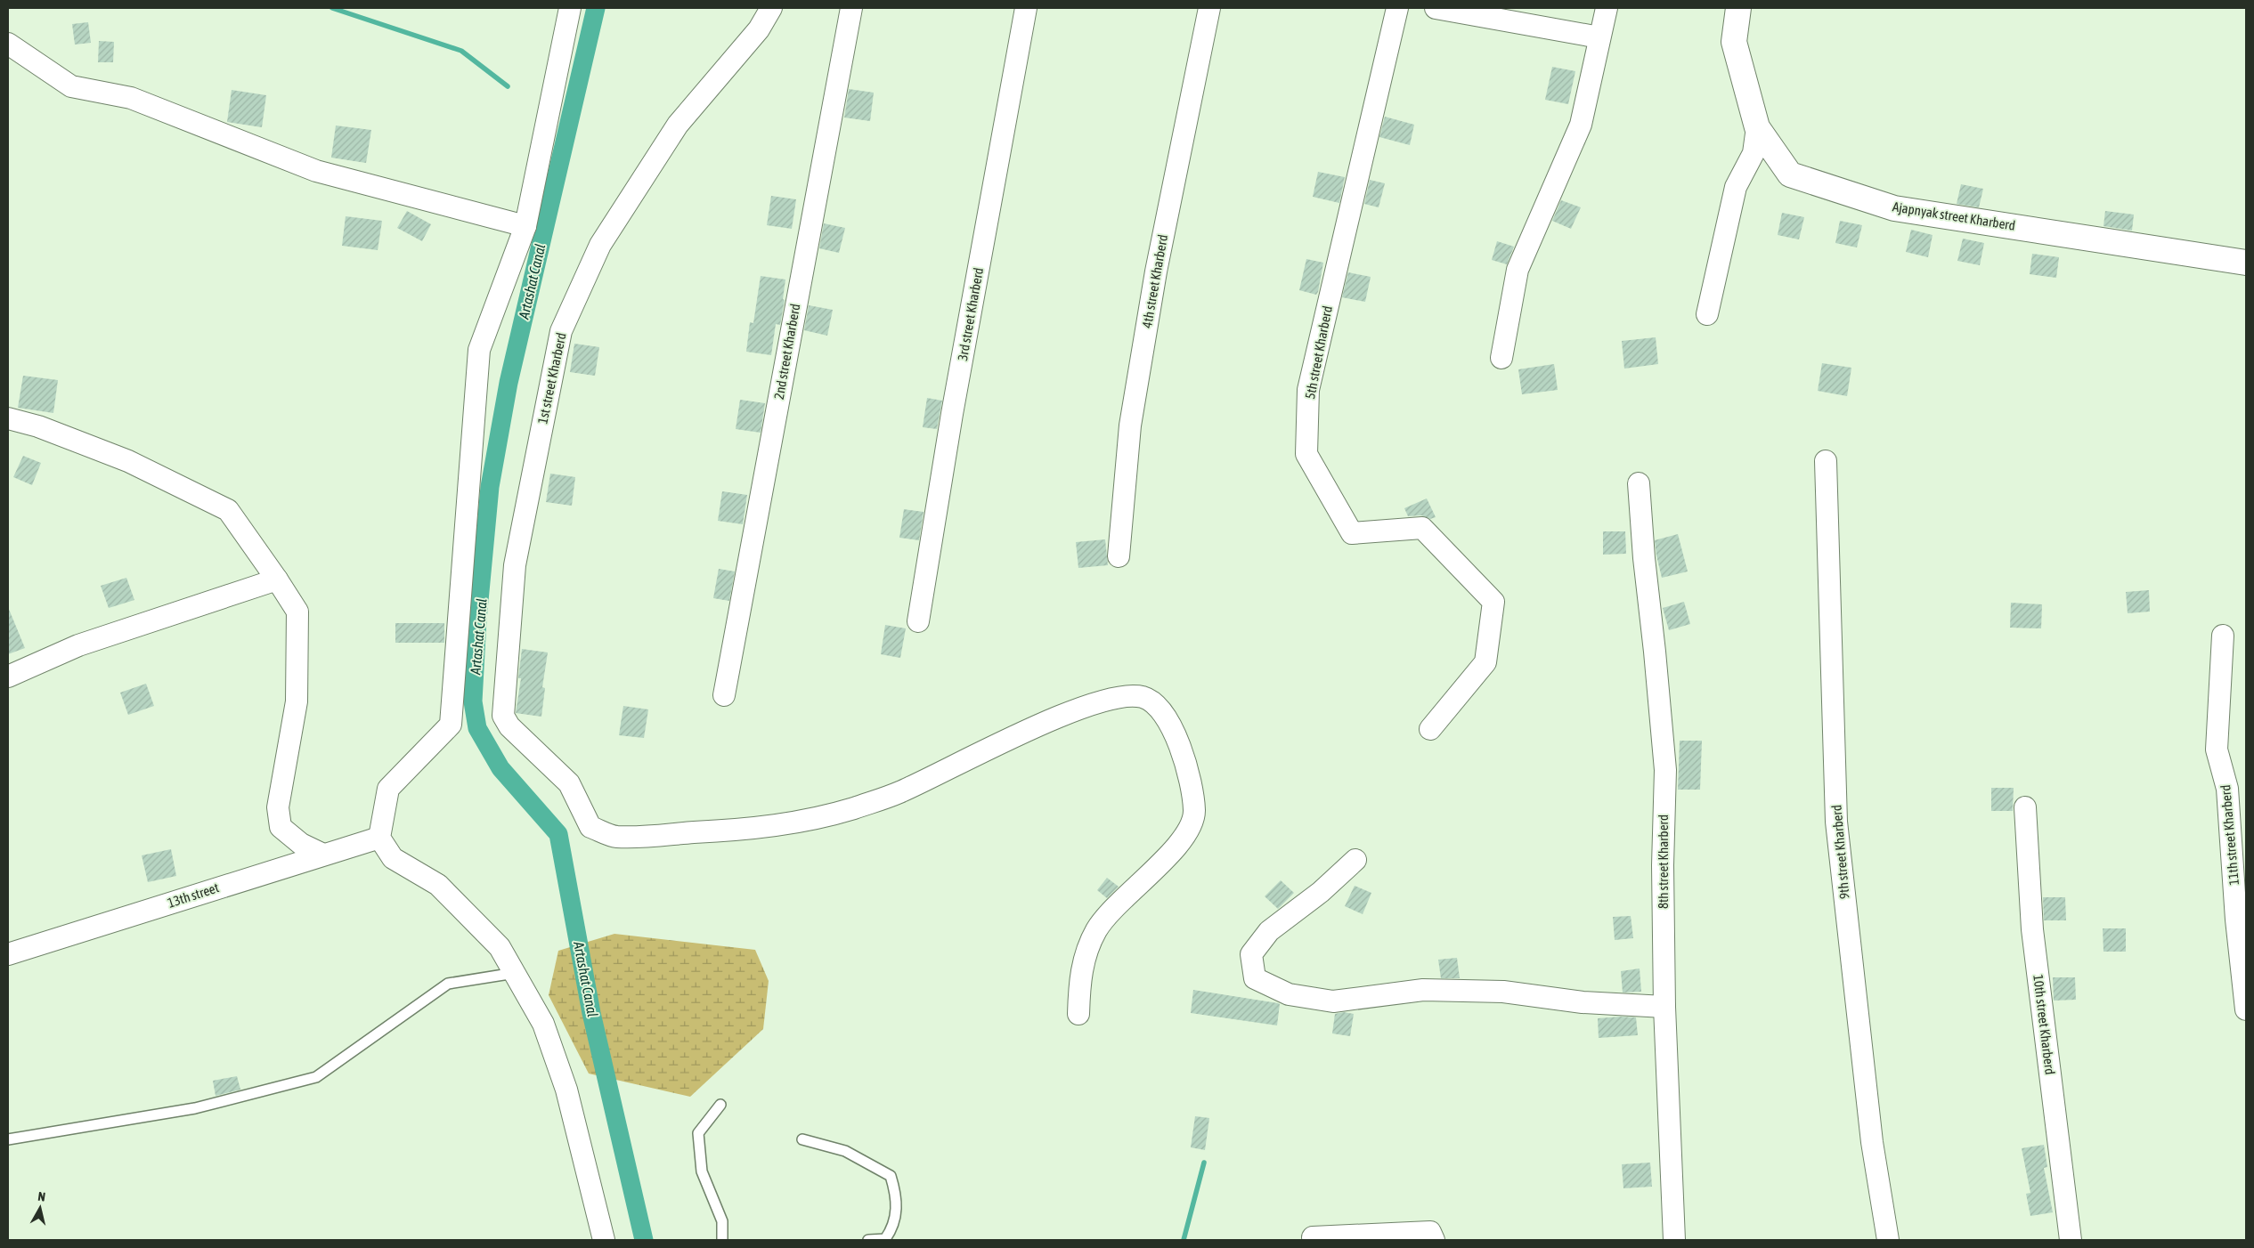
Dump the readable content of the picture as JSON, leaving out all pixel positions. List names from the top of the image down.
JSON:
{
  "streets": {
    "street": [
      "Ajapnyak street Kharberd",
      "4th street Kharberd",
      "3rd street Kharberd",
      "2nd street Kharberd",
      "5th street Kharberd",
      "1st street Kharberd",
      "11th street Kharberd",
      "9th street Kharberd",
      "8th street Kharberd",
      "13th street",
      "10th street Kharberd"
    ]
  },
  "water": ["Artashat Canal"],
  "north": "top"
}
